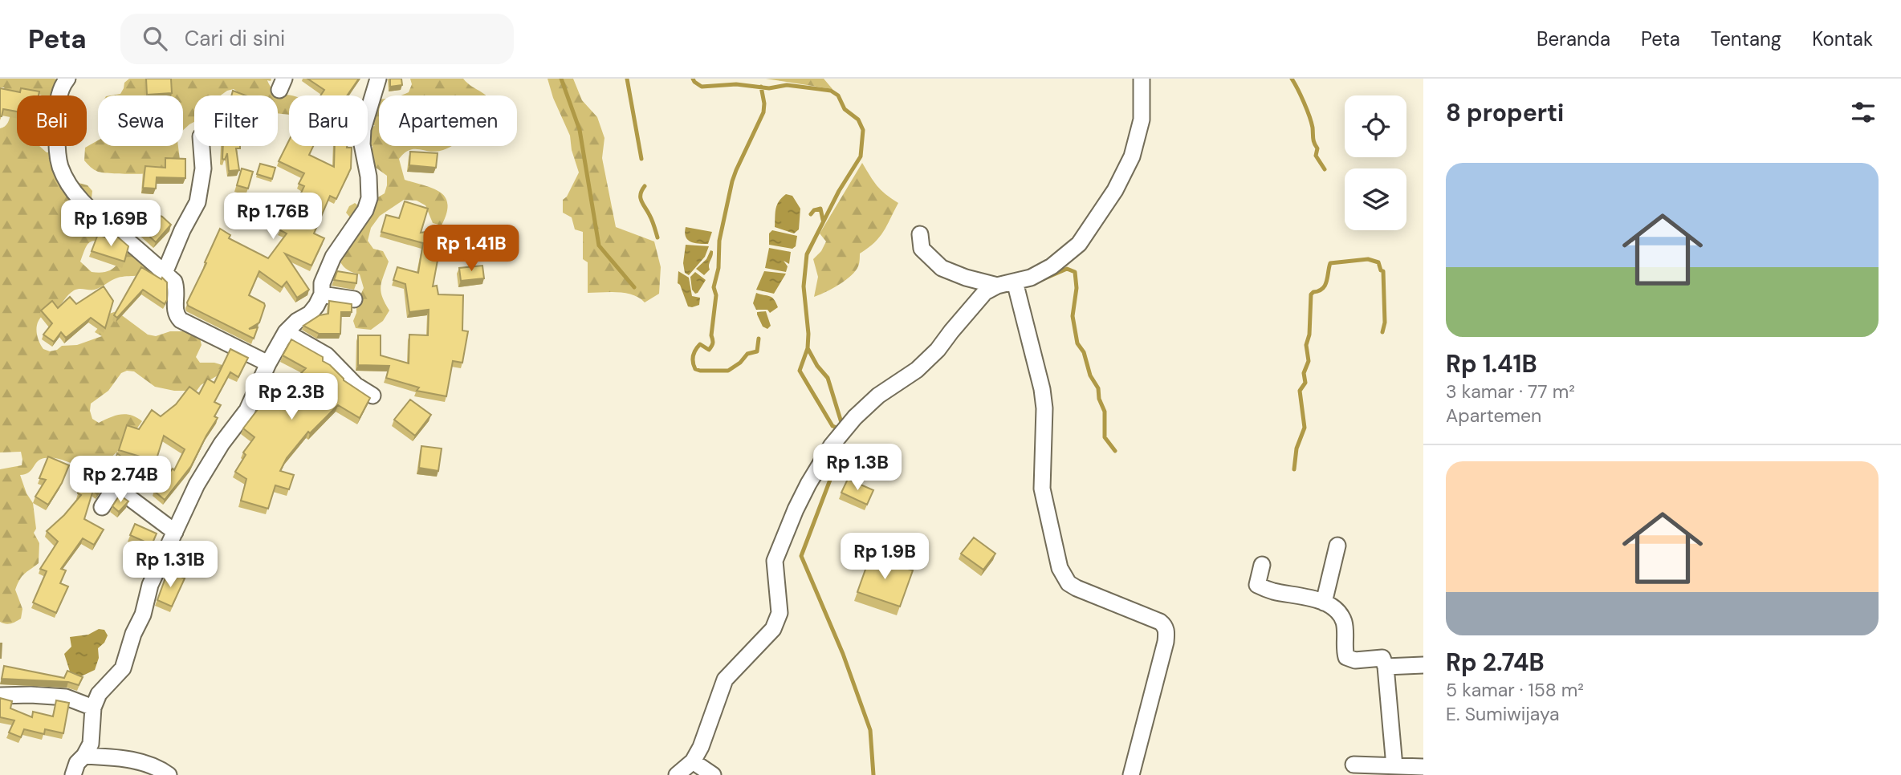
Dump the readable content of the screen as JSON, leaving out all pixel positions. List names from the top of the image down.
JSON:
{
  "page": {
    "header": "Peta",
    "search": "Cari di sini",
    "nav": [
      "Beranda",
      "Peta",
      "Tentang",
      "Kontak"
    ],
    "heading": "8 properti",
    "chip": [
      "Beli",
      "Sewa",
      "Filter",
      "Baru",
      "Apartemen"
    ],
    "list": [
      {
        "name": "Rp 1.41B",
        "note": "3 kamar · 77 m² · Apartemen"
      },
      {
        "name": "Rp 2.74B",
        "note": "5 kamar · 158 m² · E. Sumiwijaya"
      }
    ],
    "price": [
      "Rp 1.76B",
      "Rp 1.69B",
      "Rp 1.41B",
      "Rp 2.3B",
      "Rp 1.3B",
      "Rp 2.74B",
      "Rp 1.9B",
      "Rp 1.31B"
    ]
  }
}
